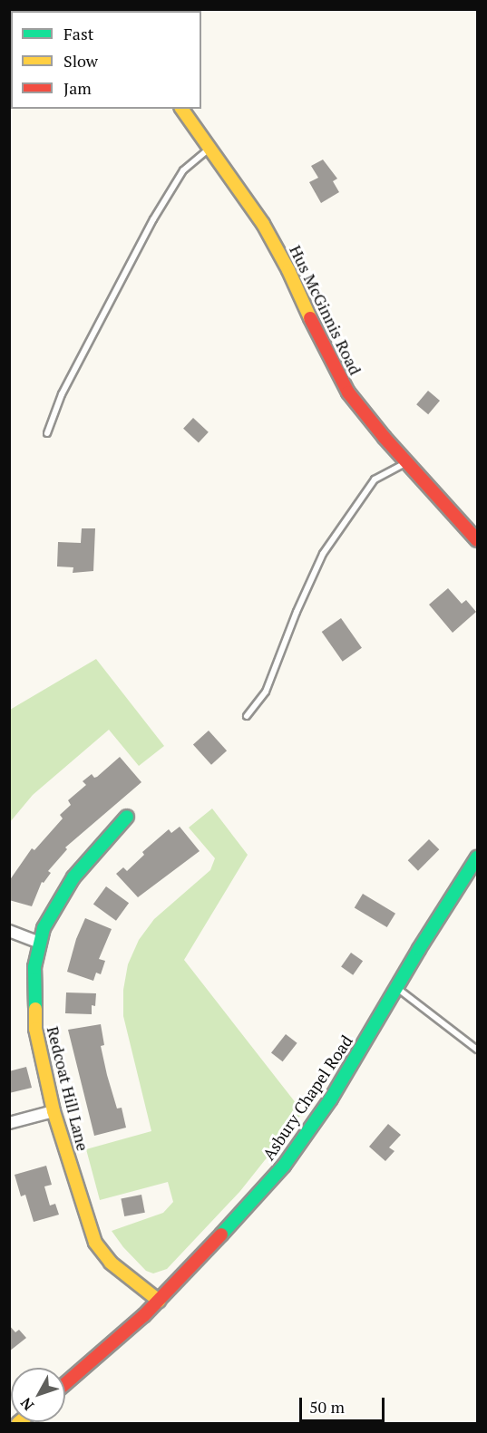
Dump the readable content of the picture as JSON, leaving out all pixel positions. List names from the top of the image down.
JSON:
{
  "streets": {
    "street": ["Hus McGinnis Road", "Redcoat Hill Lane", "Asbury Chapel Road"]
  },
  "crossings": [
    ["Redcoat Hill Lane", "Asbury Chapel Road"]
  ],
  "legend": ["Fast", "Slow", "Jam"],
  "scale_bar": "50 m",
  "north": "bottom left"
}
